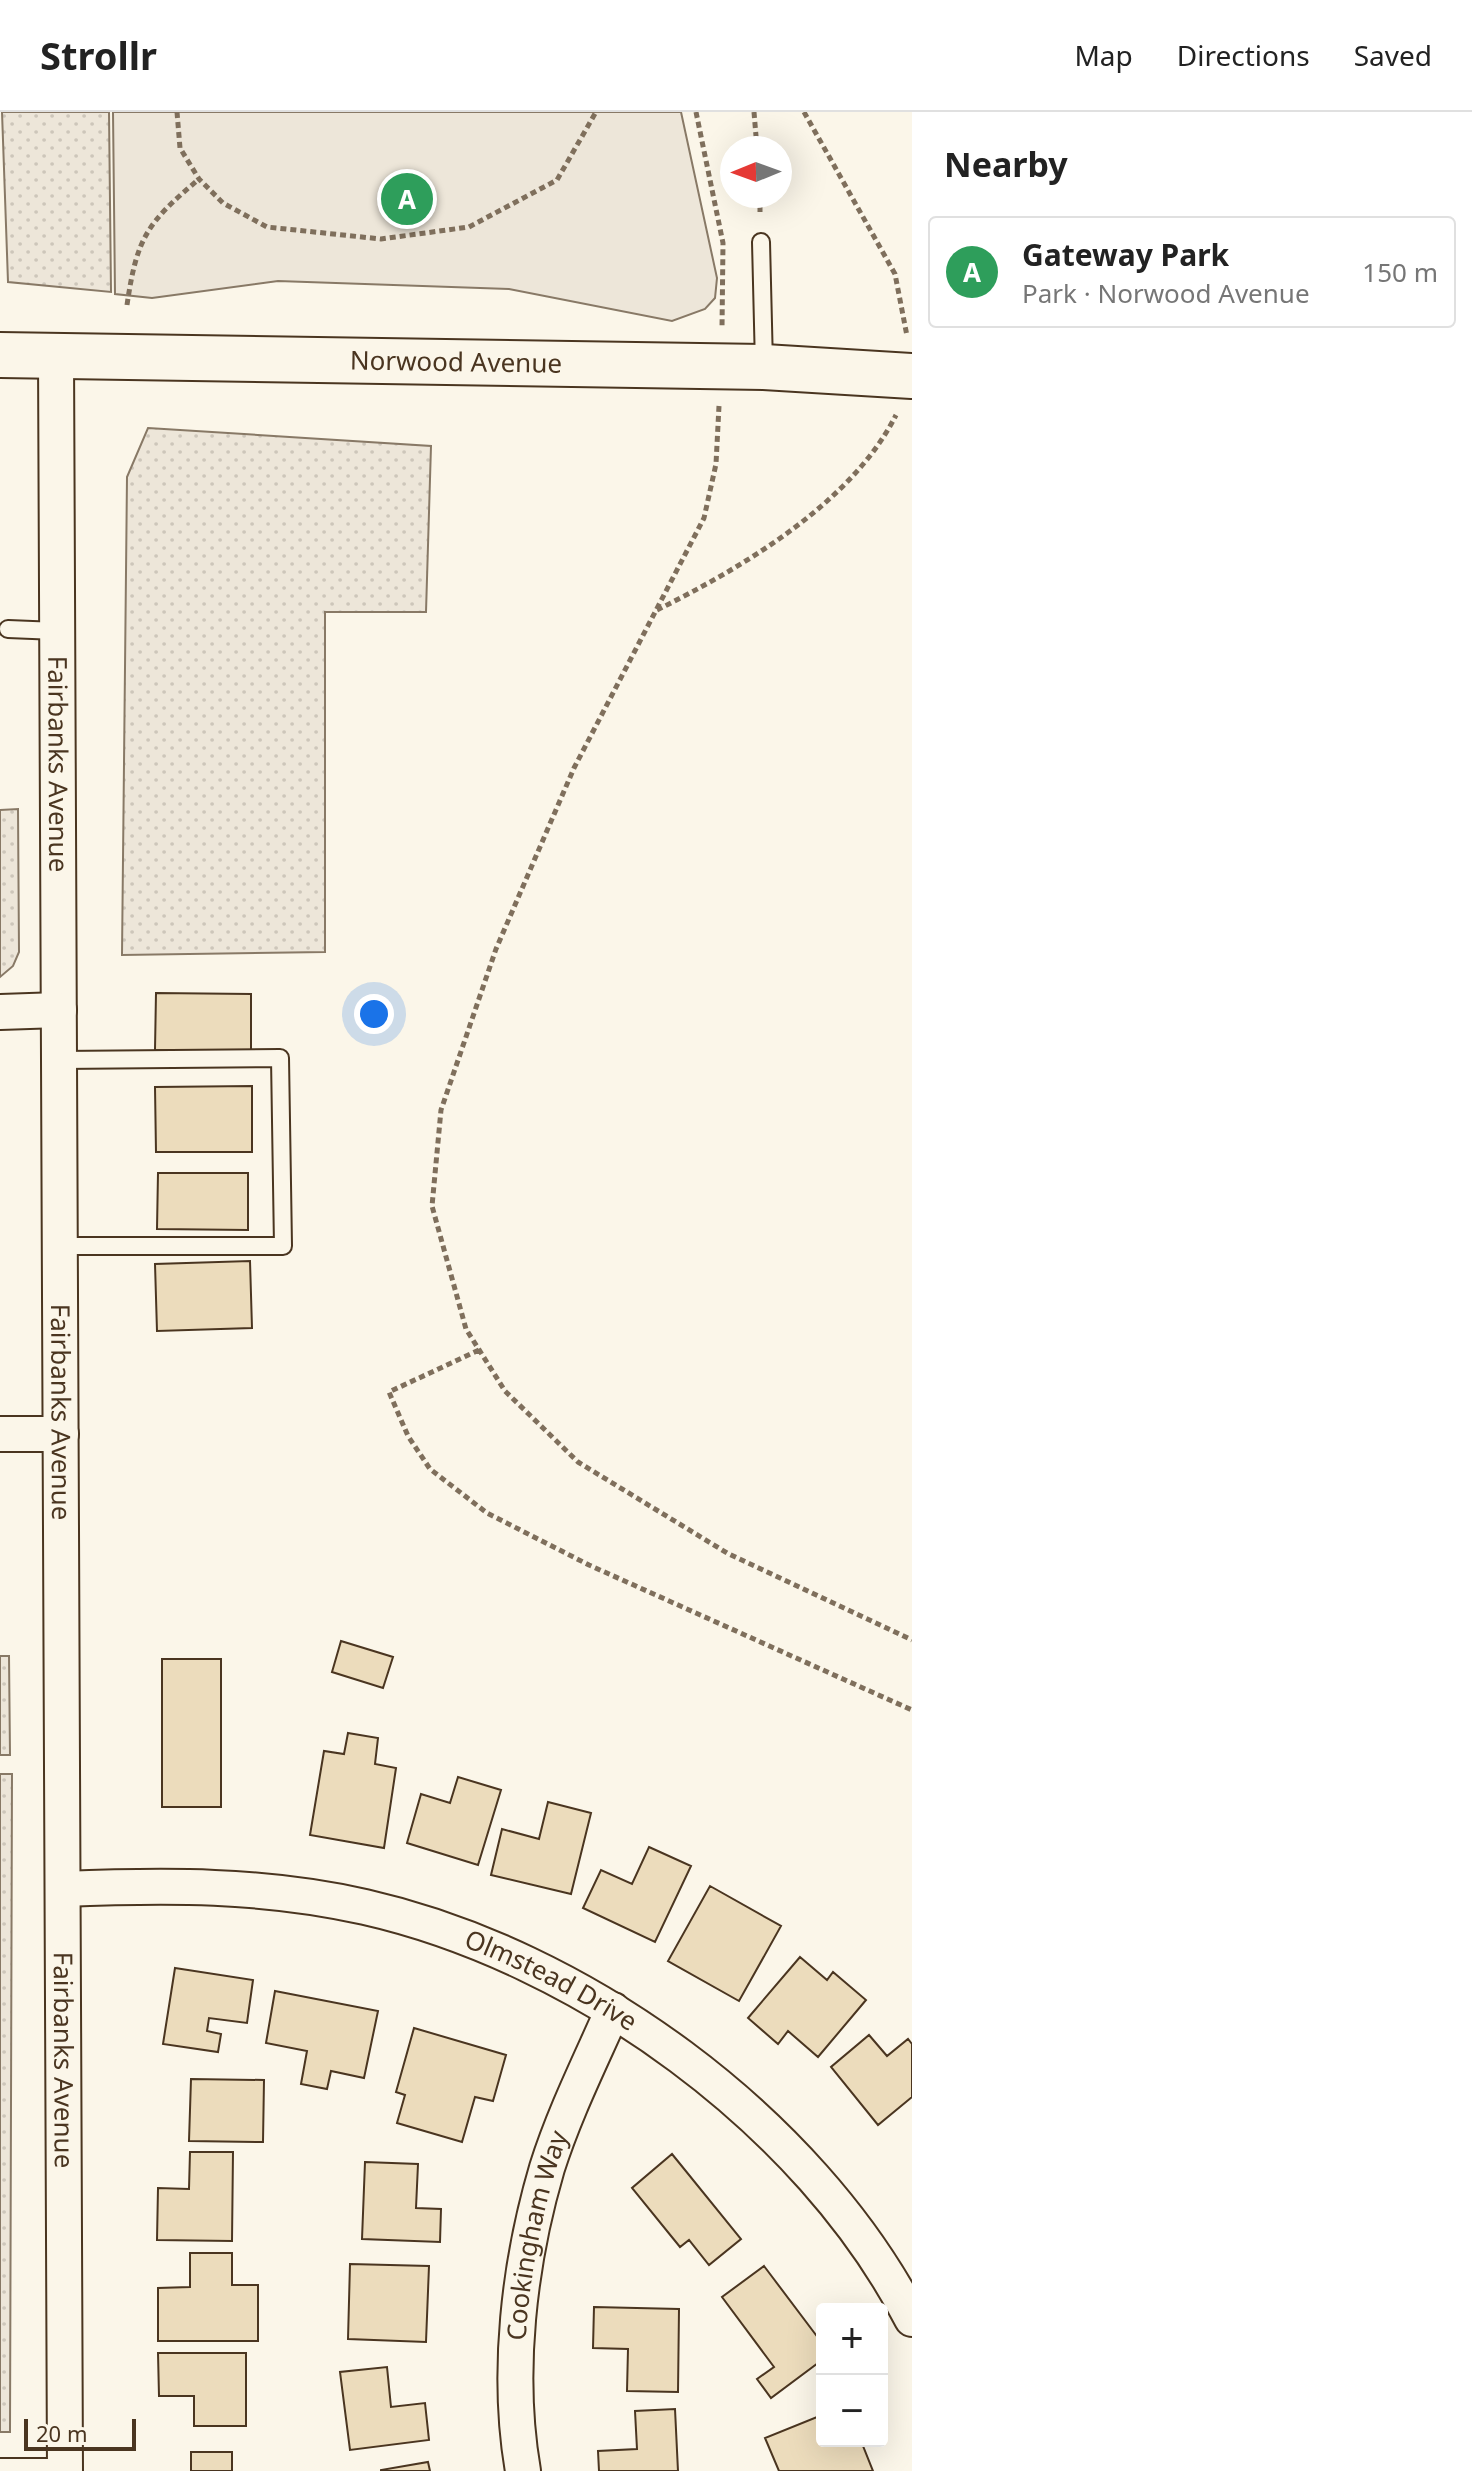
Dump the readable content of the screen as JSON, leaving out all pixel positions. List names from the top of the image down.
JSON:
{
  "streets": {
    "main road": ["Norwood Avenue"],
    "street": ["Fairbanks Avenue", "Olmstead Drive", "Cookingham Way"]
  },
  "crossings": [
    ["Norwood Avenue", "Fairbanks Avenue"],
    ["Fairbanks Avenue", "Olmstead Drive"],
    ["Olmstead Drive", "Cookingham Way"]
  ],
  "scale_bar": "20 m",
  "north": "left",
  "page": {
    "header": "Strollr",
    "nav": ["Map", "Directions", "Saved"],
    "heading": "Nearby",
    "pins": "A",
    "list": [
      {
        "mark": "A",
        "name": "Gateway Park",
        "note": "Park · Norwood Avenue",
        "value": "150 m"
      }
    ],
    "map_buttons": ["+", "−"],
    "scale": "20 m"
  }
}
